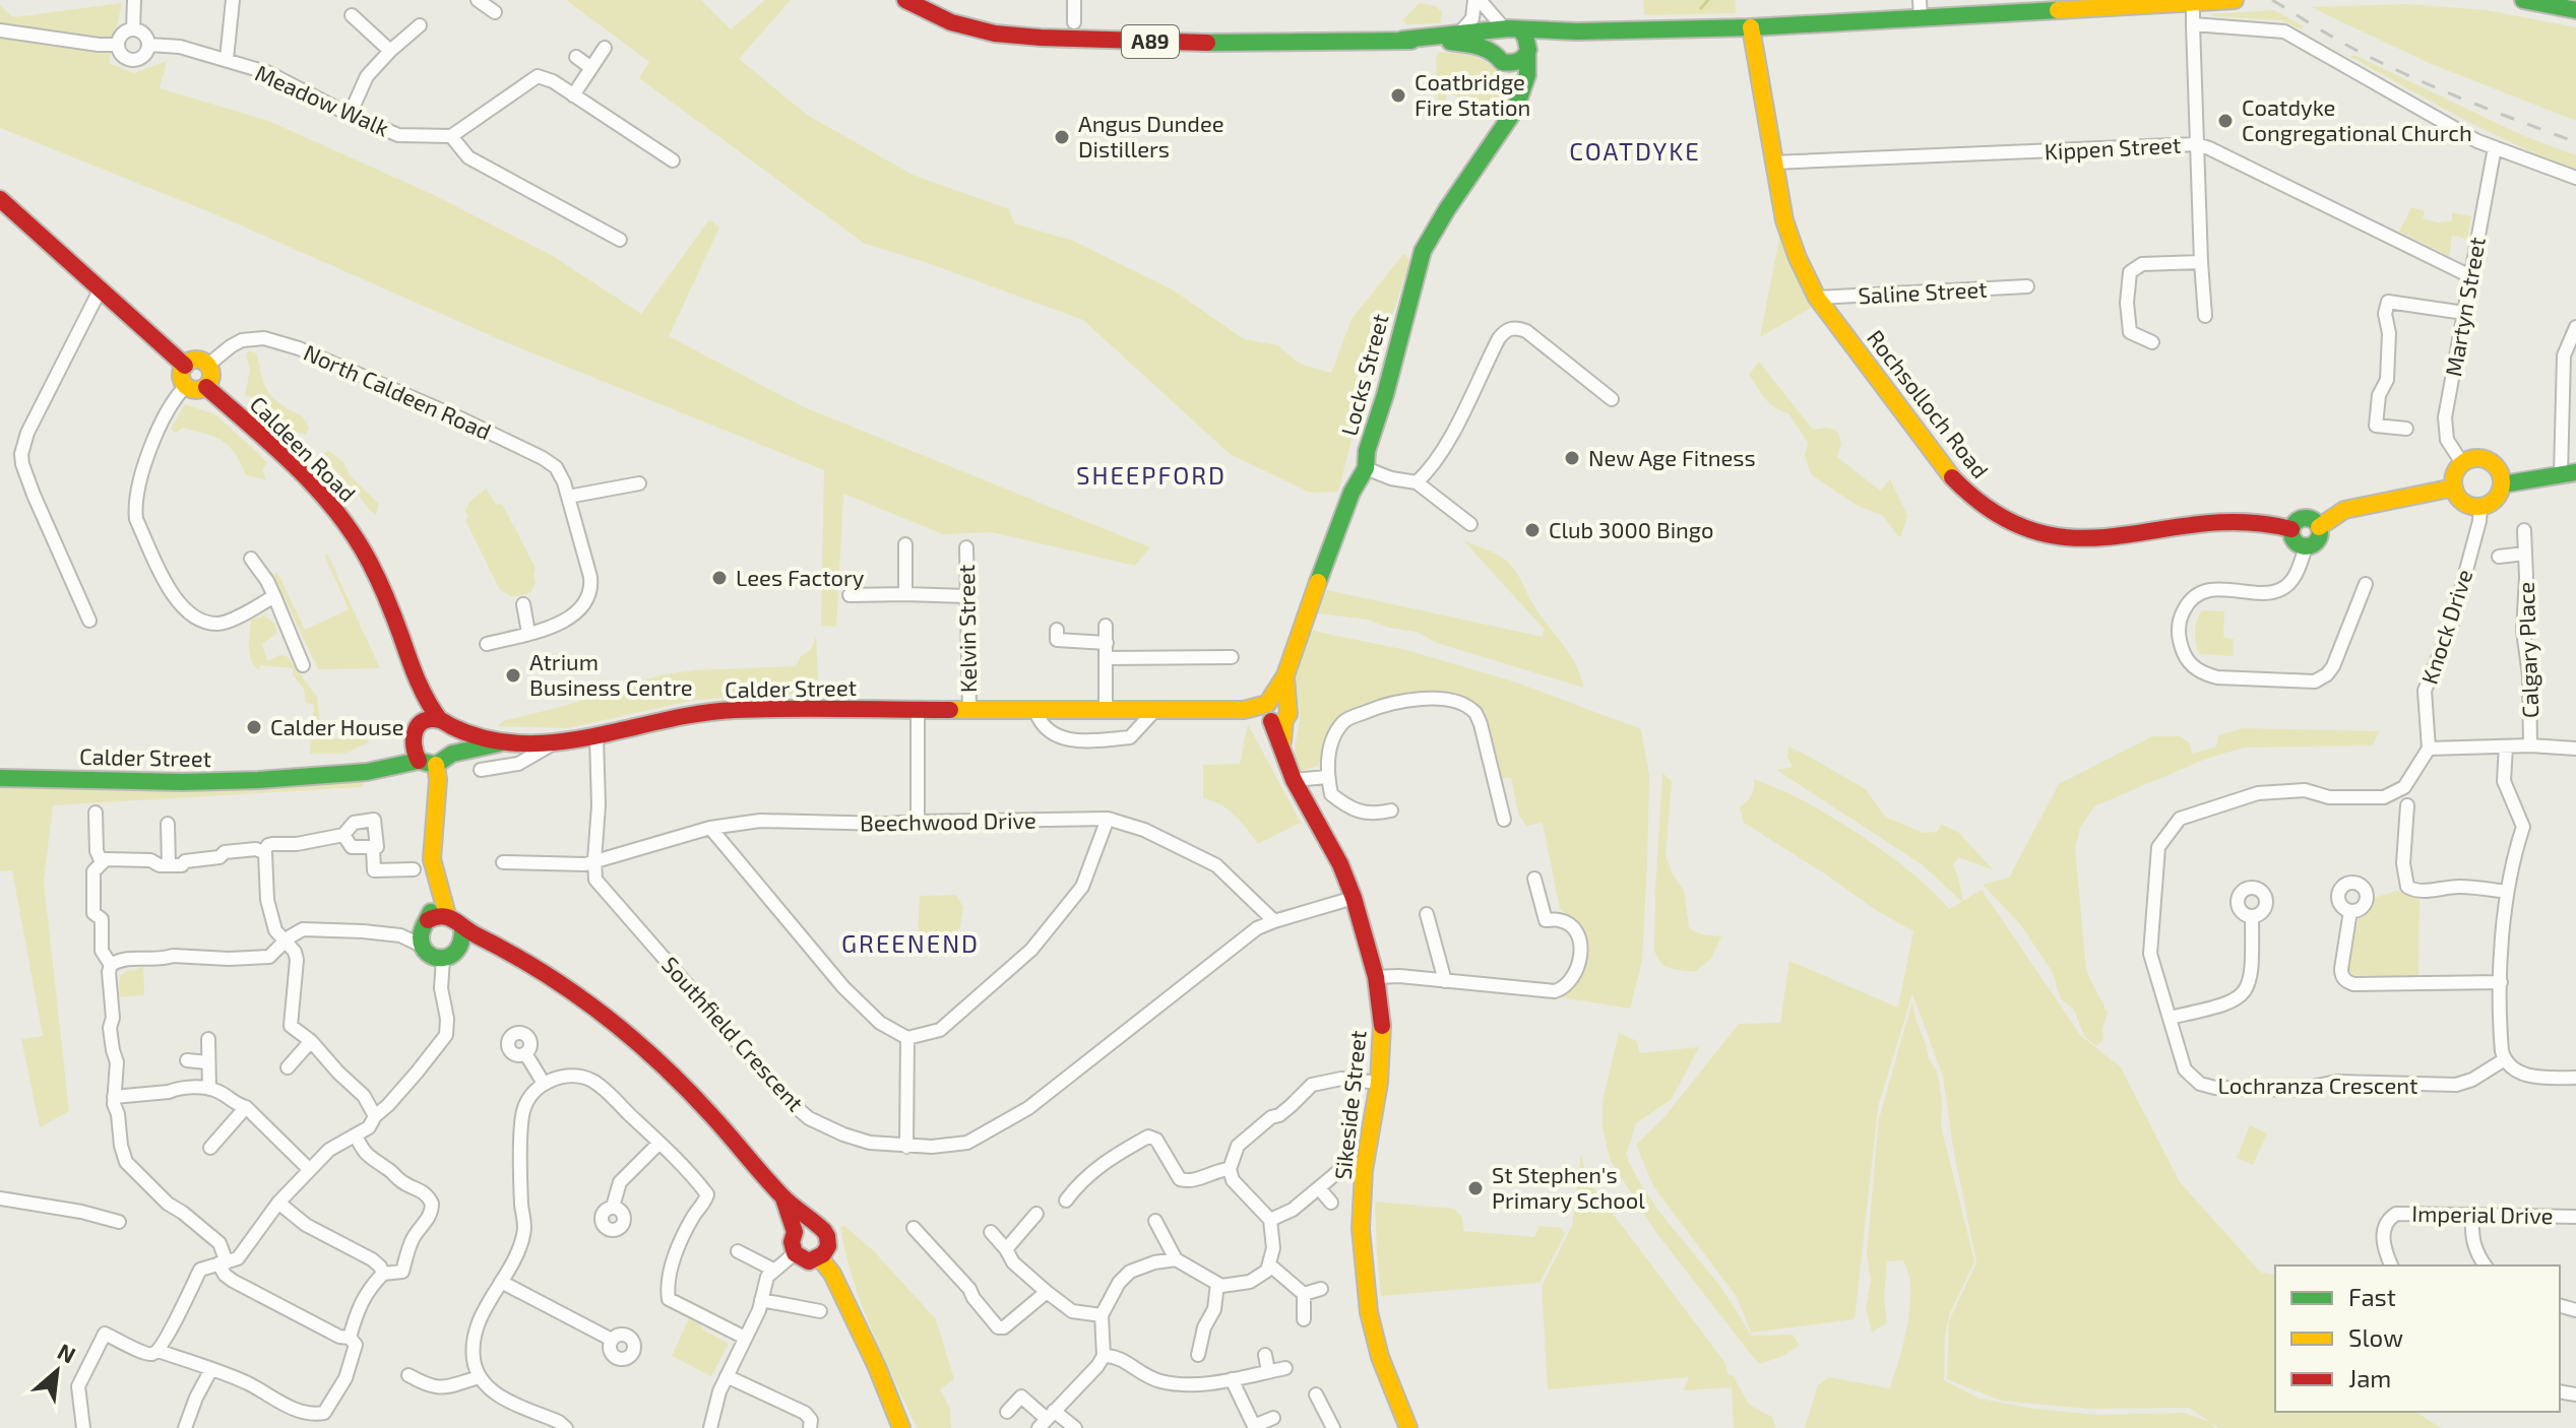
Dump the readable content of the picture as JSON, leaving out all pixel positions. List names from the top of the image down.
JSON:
{
  "streets": {
    "street": [
      "A89",
      "Meadow Walk",
      "Kippen Street",
      "Saline Street",
      "Martyn Street",
      "Locks Street",
      "North Caldeen Road",
      "Rochsolloch Road",
      "Caldeen Road",
      "Knock Drive",
      "Kelvin Street",
      "Calgary Place",
      "Calder Street",
      "Beechwood Drive",
      "Southfield Crescent",
      "Lochranza Crescent",
      "Sikeside Street",
      "Imperial Drive"
    ]
  },
  "crossings": [
    ["A89", "Locks Street"],
    ["Kippen Street", "Martyn Street"],
    ["Kippen Street", "Rochsolloch Road"],
    ["Saline Street", "Rochsolloch Road"],
    ["Martyn Street", "Knock Drive"],
    ["Locks Street", "Calder Street"],
    ["Locks Street", "Sikeside Street"],
    ["North Caldeen Road", "Caldeen Road"],
    ["Caldeen Road", "Calder Street"],
    ["Knock Drive", "Lochranza Crescent"],
    ["Kelvin Street", "Calder Street"],
    ["Calder Street", "Southfield Crescent"],
    ["Calder Street", "Sikeside Street"],
    ["Beechwood Drive", "Southfield Crescent"],
    ["Southfield Crescent", "Sikeside Street"]
  ],
  "districts": ["COATDYKE", "SHEEPFORD", "GREENEND"],
  "places": [
    "Coatbridge Fire Station",
    "Coatdyke Congregational Church",
    "Angus Dundee Distillers",
    "New Age Fitness",
    "Club 3000 Bingo",
    "Lees Factory",
    "Atrium Business Centre",
    "Calder House",
    "St Stephen's Primary School"
  ],
  "legend": ["Fast", "Slow", "Jam"],
  "north": "top right"
}
